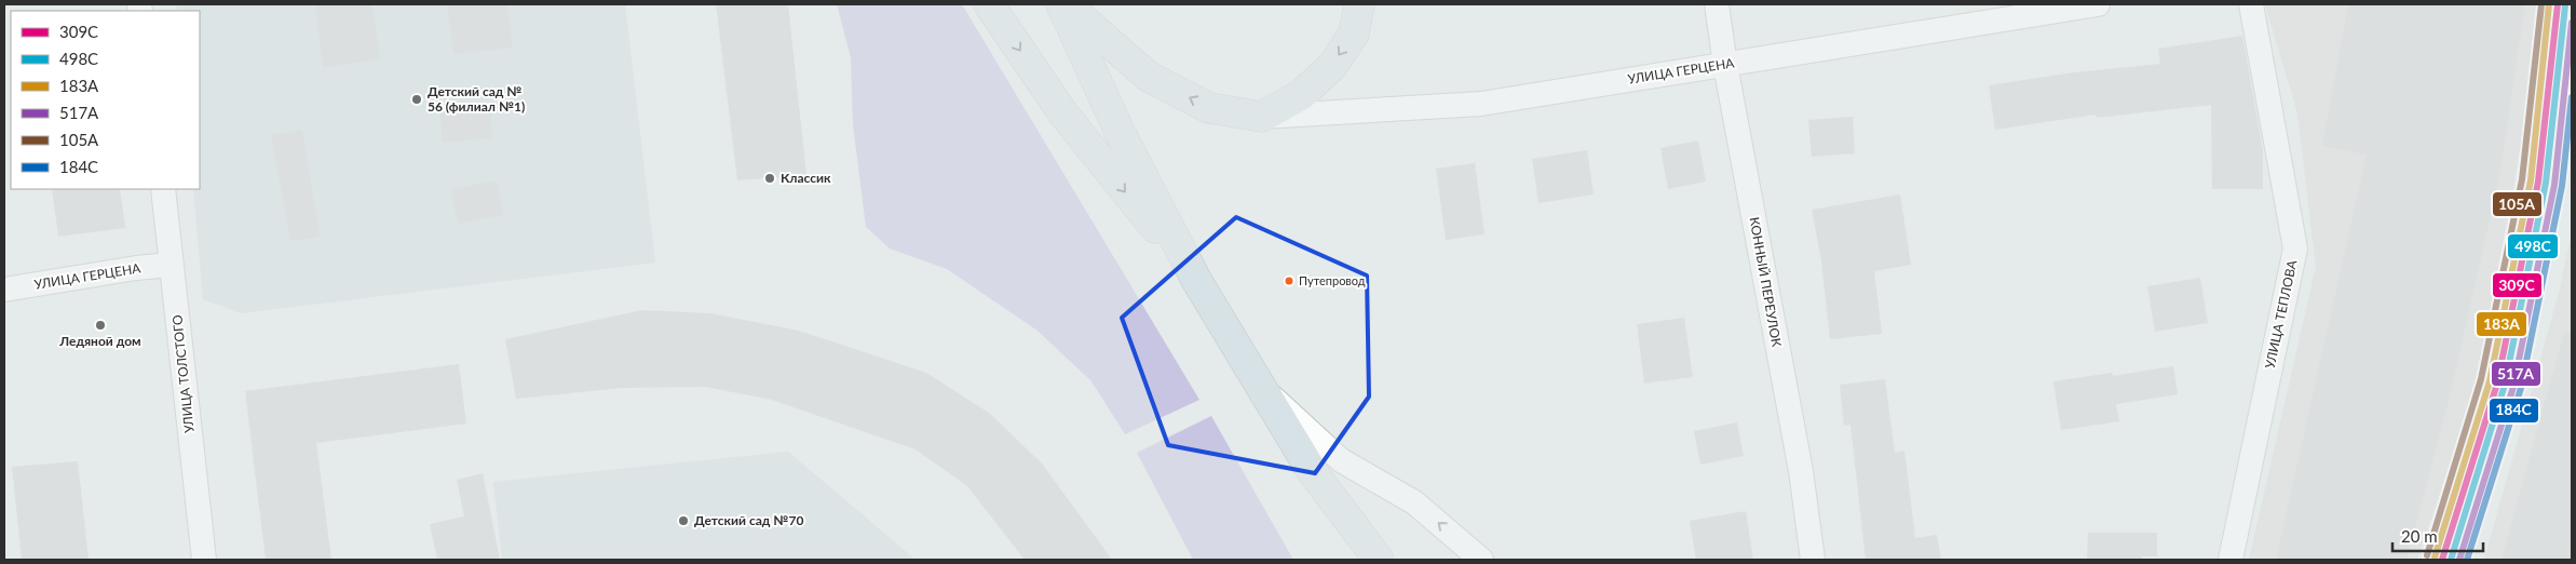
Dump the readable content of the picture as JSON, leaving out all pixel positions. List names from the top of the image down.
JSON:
{
  "streets": {
    "street": [
      "УЛИЦА ГЕРЦЕНА",
      "КОННЫЙ ПЕРЕУЛОК",
      "УЛИЦА ТЕПЛОВА",
      "УЛИЦА ТОЛСТОГО"
    ]
  },
  "crossings": [
    ["УЛИЦА ГЕРЦЕНА", "КОННЫЙ ПЕРЕУЛОК"],
    ["УЛИЦА ГЕРЦЕНА", "УЛИЦА ТОЛСТОГО"]
  ],
  "places": [
    "Детский сад № 56 (филиал №1)",
    "Классик",
    "Путепровод",
    "Ледяной дом",
    "Детский сад №70"
  ],
  "lines": [
    "transit line 309С",
    "transit line 183А",
    "transit line 105А",
    "transit line 498С",
    "transit line 517А",
    "transit line 184С"
  ],
  "legend": [
    "309С",
    "498С",
    "183А",
    "517А",
    "105А",
    "184С"
  ],
  "scale_bar": "20 m"
}
